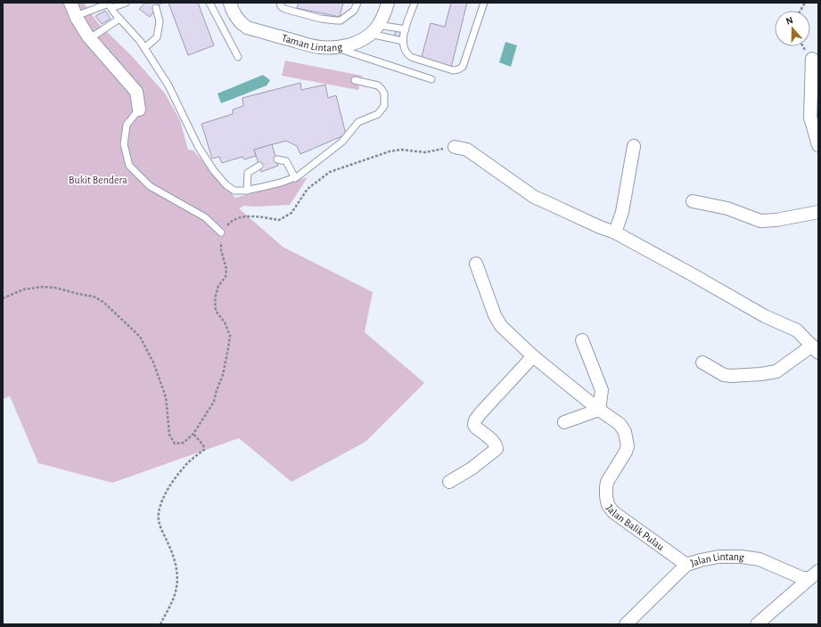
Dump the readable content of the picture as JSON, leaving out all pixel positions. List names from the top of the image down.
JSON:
{
  "streets": {
    "street": ["Taman Lintang", "Jalan Balik Pulau", "Jalan Lintang"]
  },
  "crossings": [
    ["Jalan Balik Pulau", "Jalan Lintang"]
  ],
  "parks": ["Bukit Bendera"],
  "north": "top"
}
